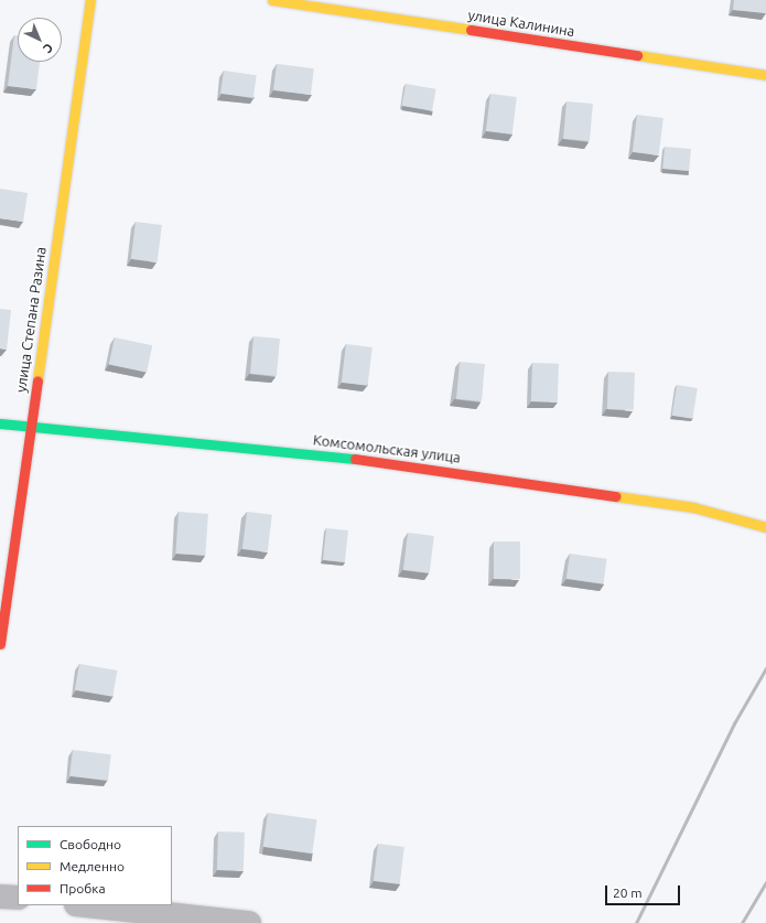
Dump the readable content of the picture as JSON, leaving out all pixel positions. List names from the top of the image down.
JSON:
{
  "streets": {
    "street": ["улица Калинина", "улица Степана Разина", "Комсомольская улица"]
  },
  "crossings": [
    ["улица Степана Разина", "Комсомольская улица"]
  ],
  "legend": ["Свободно", "Медленно", "Пробка"],
  "scale_bar": "20 m",
  "north": "bottom right"
}
